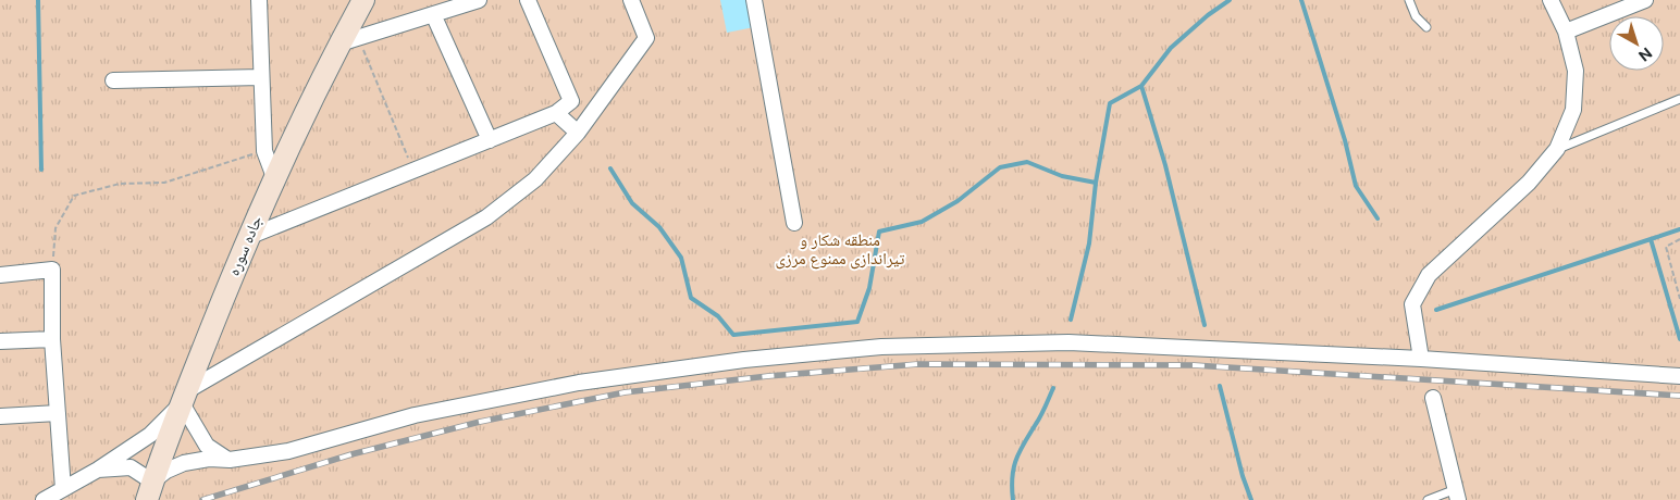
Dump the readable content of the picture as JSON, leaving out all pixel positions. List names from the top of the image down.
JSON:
{
  "streets": {
    "main road": ["جاده سوره"]
  },
  "parks": ["منطقه شکار و تیراندازی ممنوع مرزی"],
  "north": "bottom right"
}
